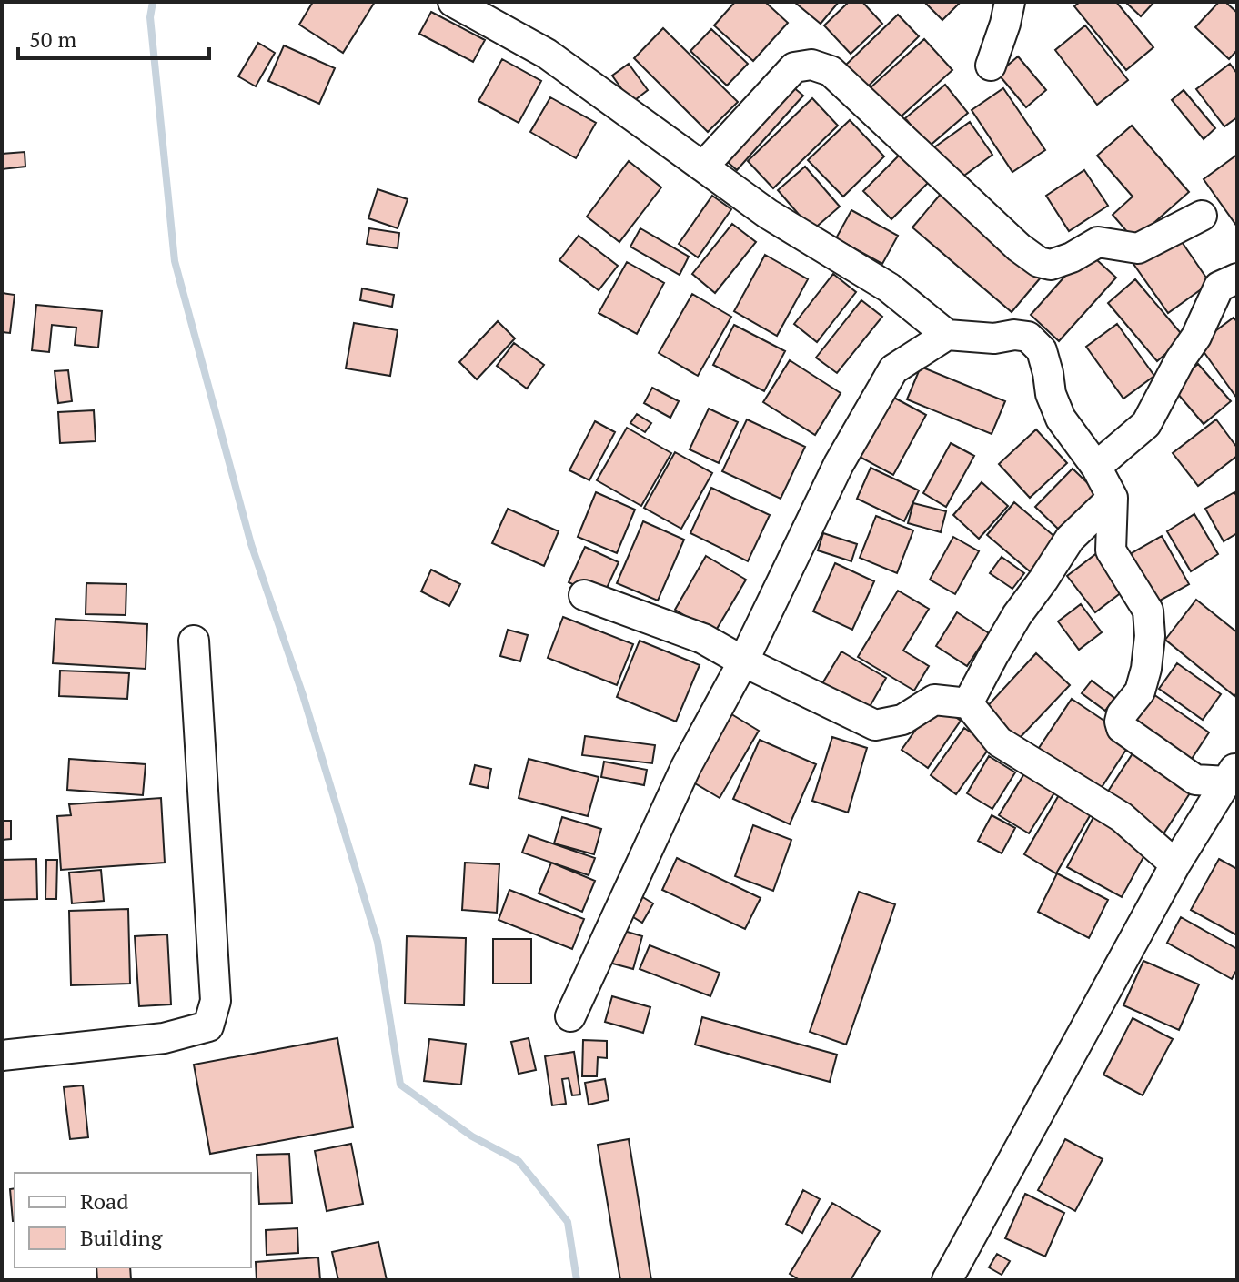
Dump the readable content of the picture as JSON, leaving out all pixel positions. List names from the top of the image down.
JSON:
{
  "legend": ["Road", "Building"],
  "scale_bar": "50 m"
}
